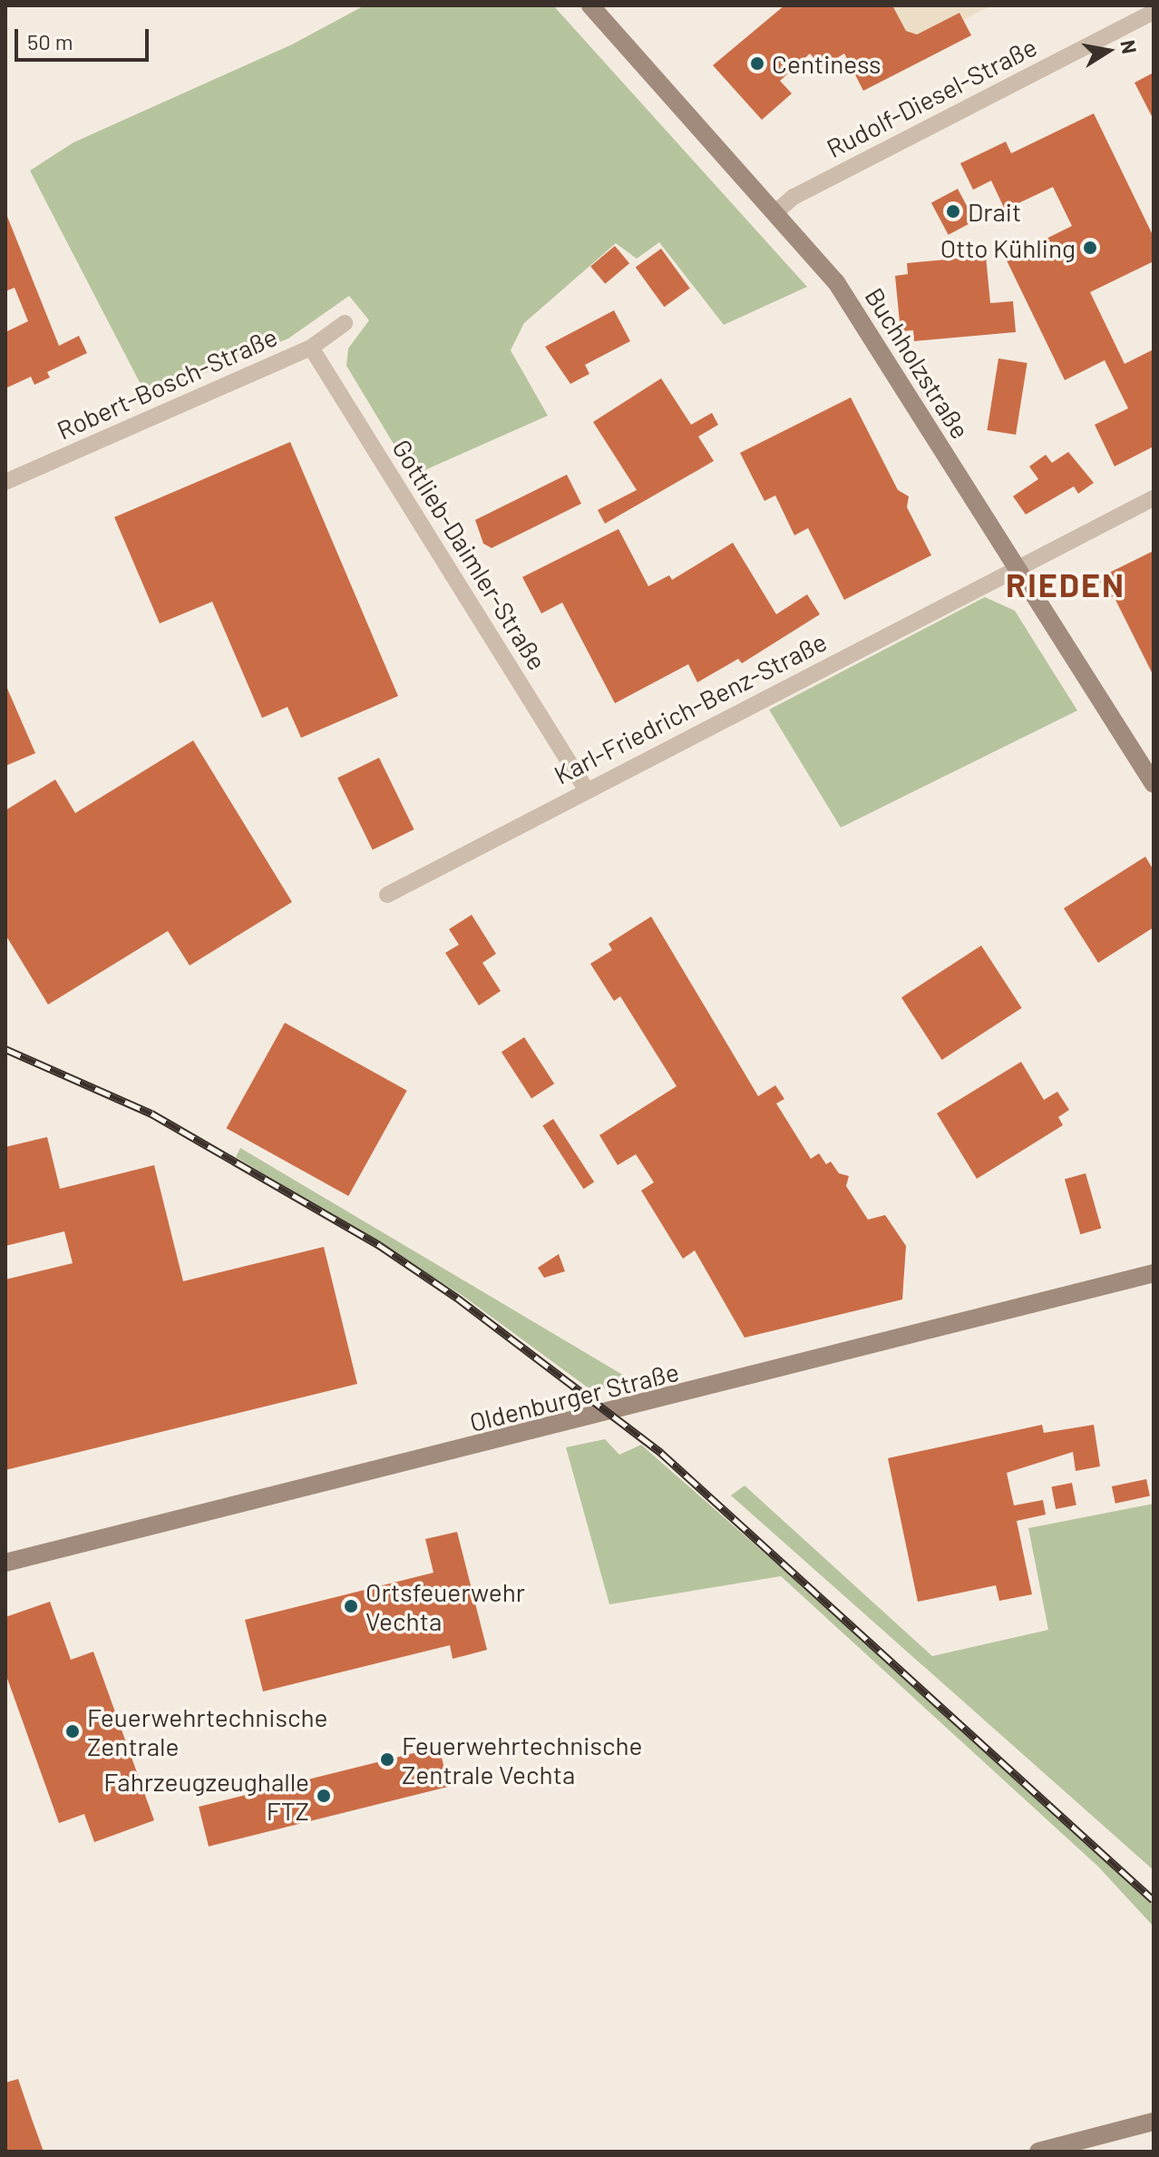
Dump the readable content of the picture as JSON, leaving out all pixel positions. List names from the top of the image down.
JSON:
{
  "streets": {
    "main road": ["Buchholzstraße", "Oldenburger Straße"],
    "street": [
      "Rudolf-Diesel-Straße",
      "Robert-Bosch-Straße",
      "Gottlieb-Daimler-Straße",
      "Karl-Friedrich-Benz-Straße"
    ]
  },
  "crossings": [
    ["Rudolf-Diesel-Straße", "Buchholzstraße"],
    ["Buchholzstraße", "Karl-Friedrich-Benz-Straße"],
    ["Robert-Bosch-Straße", "Gottlieb-Daimler-Straße"],
    ["Gottlieb-Daimler-Straße", "Karl-Friedrich-Benz-Straße"]
  ],
  "districts": ["RIEDEN"],
  "places": [
    "Centiness",
    "Drait",
    "Otto Kühling",
    "Ortsfeuerwehr Vechta",
    "Feuerwehrtechnische Zentrale",
    "Feuerwehrtechnische Zentrale Vechta",
    "Fahrzeugzeughalle FTZ"
  ],
  "scale_bar": "50 m",
  "north": "right"
}
